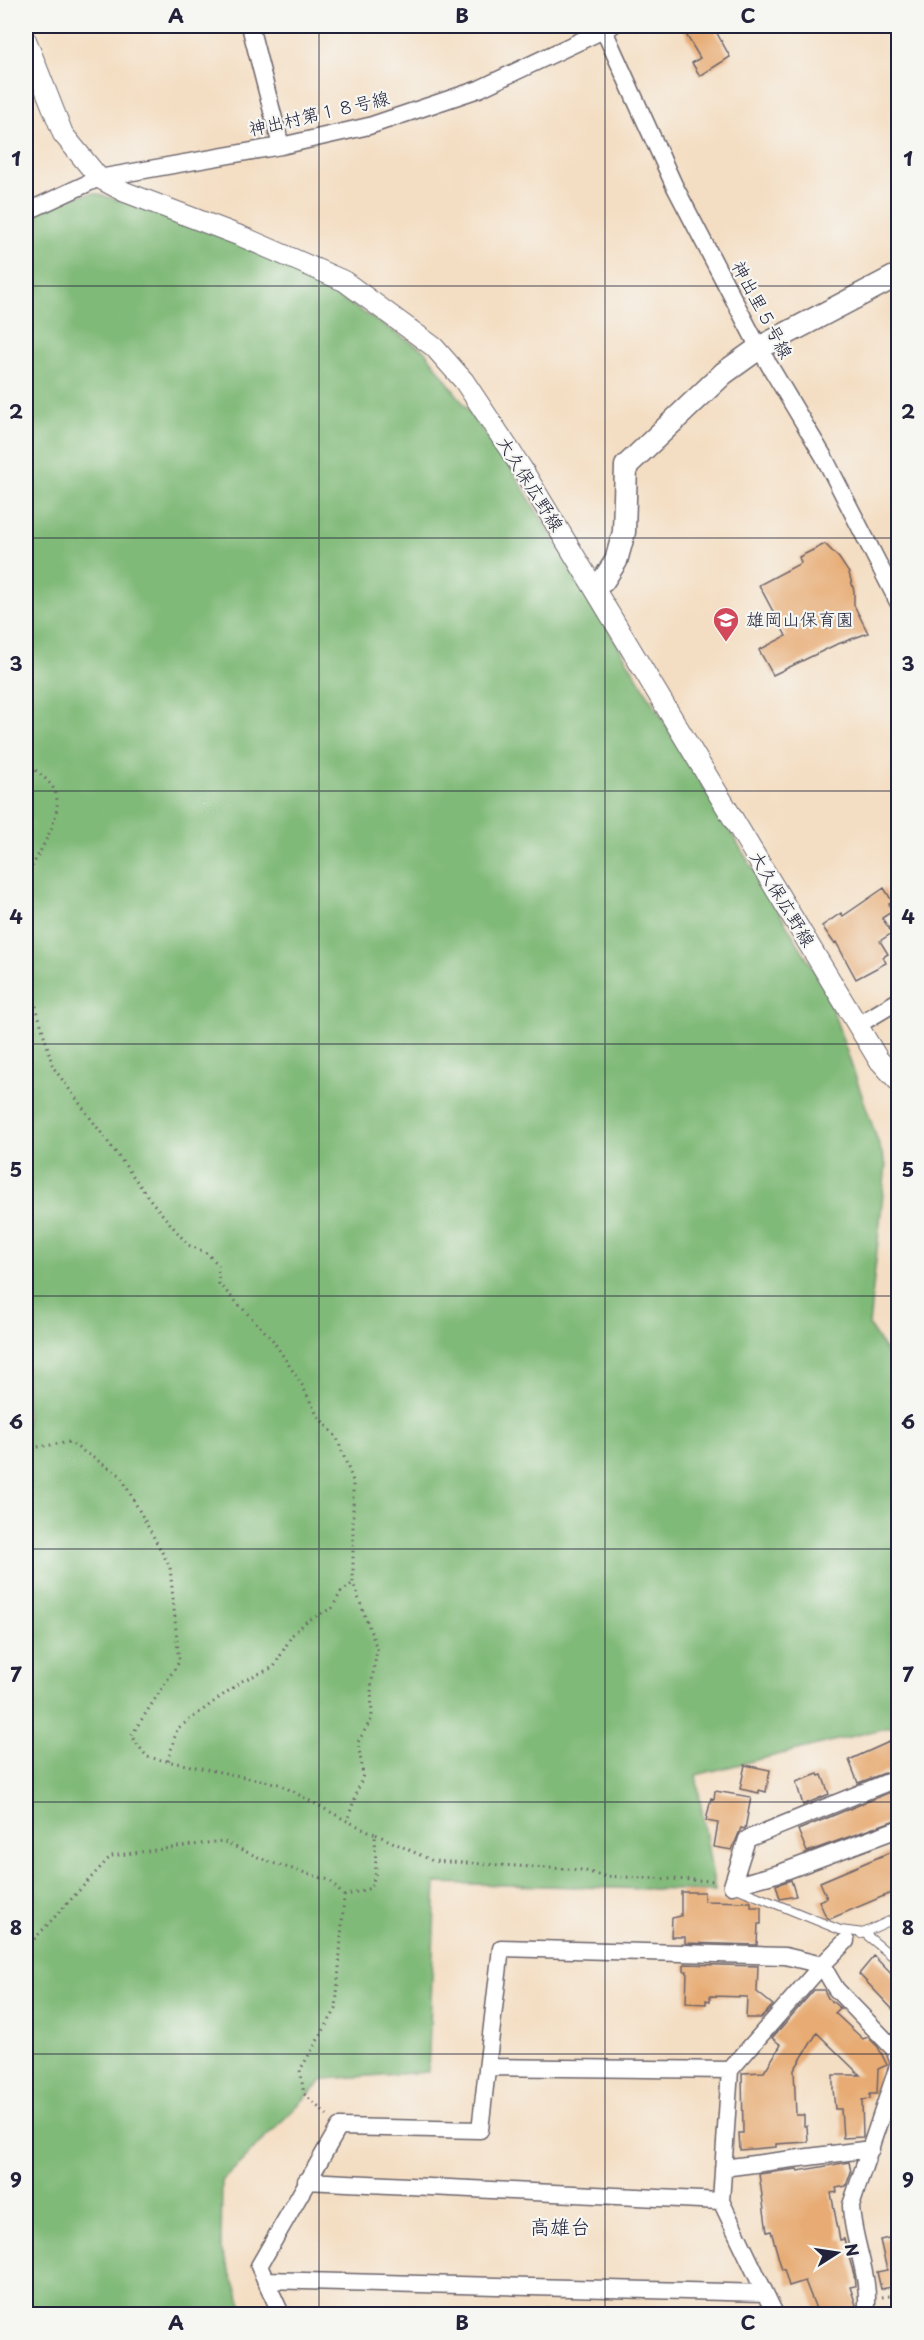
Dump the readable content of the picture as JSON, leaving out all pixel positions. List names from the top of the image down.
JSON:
{
  "streets": {
    "street": ["神出村第１８号線", "神出里５号線", "大久保広野線"]
  },
  "crossings": [
    ["神出村第１８号線", "神出里５号線"],
    ["神出村第１８号線", "大久保広野線"]
  ],
  "districts": ["高雄台"],
  "places": {
    "school or university": ["雄岡山保育園"]
  },
  "north": "right",
  "grid": {
    "columns": ["A", "B", "C"],
    "rows": [
      "1",
      "2",
      "3",
      "4",
      "5",
      "6",
      "7",
      "8",
      "9"
    ]
  }
}
